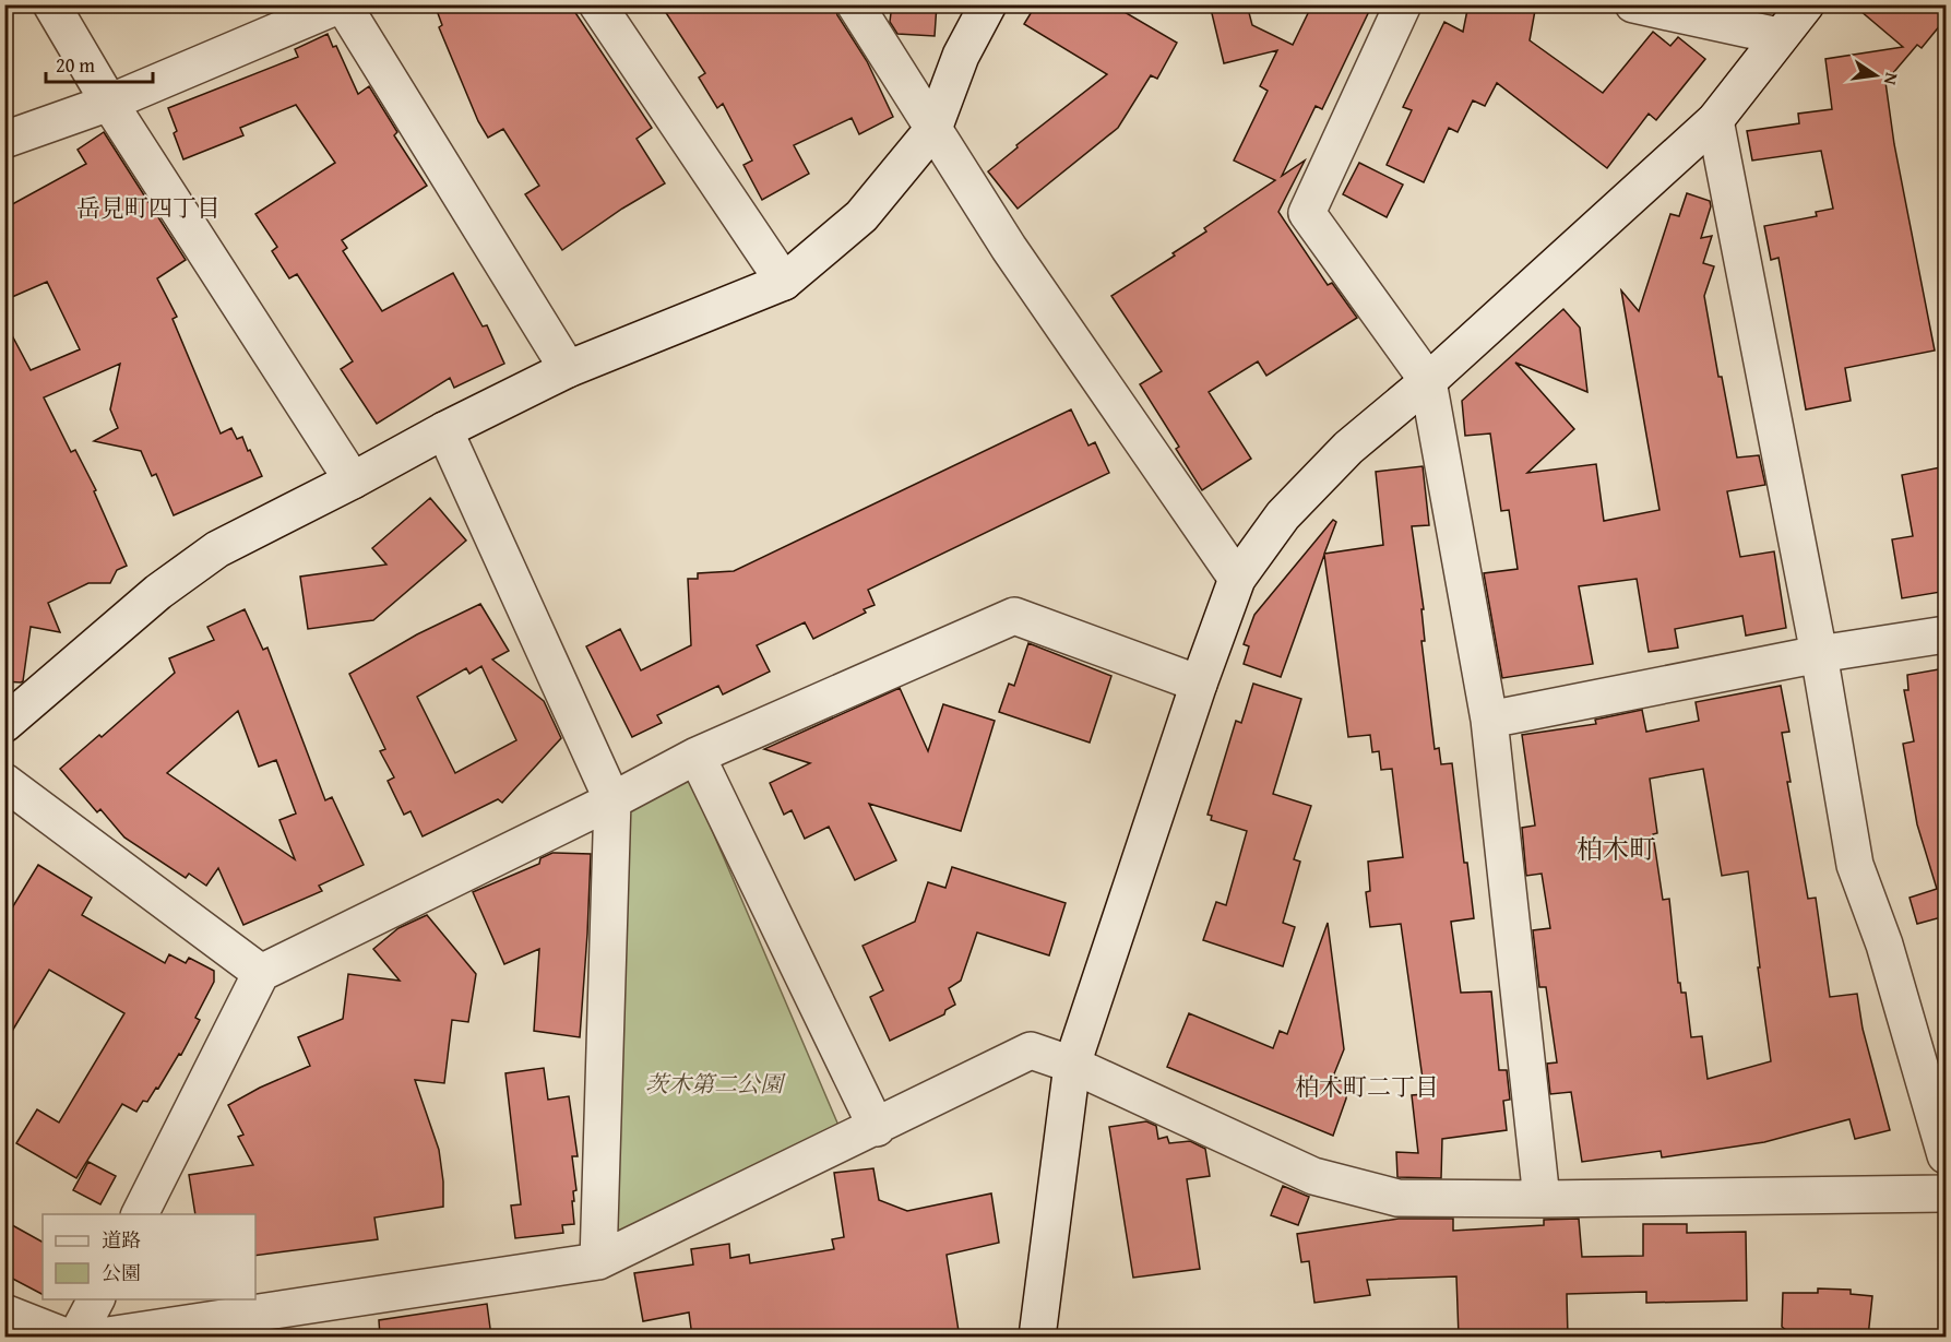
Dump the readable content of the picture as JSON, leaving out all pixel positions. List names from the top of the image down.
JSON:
{
  "districts": ["岳見町四丁目", "柏木町", "柏木町二丁目"],
  "parks": ["茨木第二公園"],
  "legend": ["道路", "公園"],
  "scale_bar": "20 m",
  "north": "right"
}
